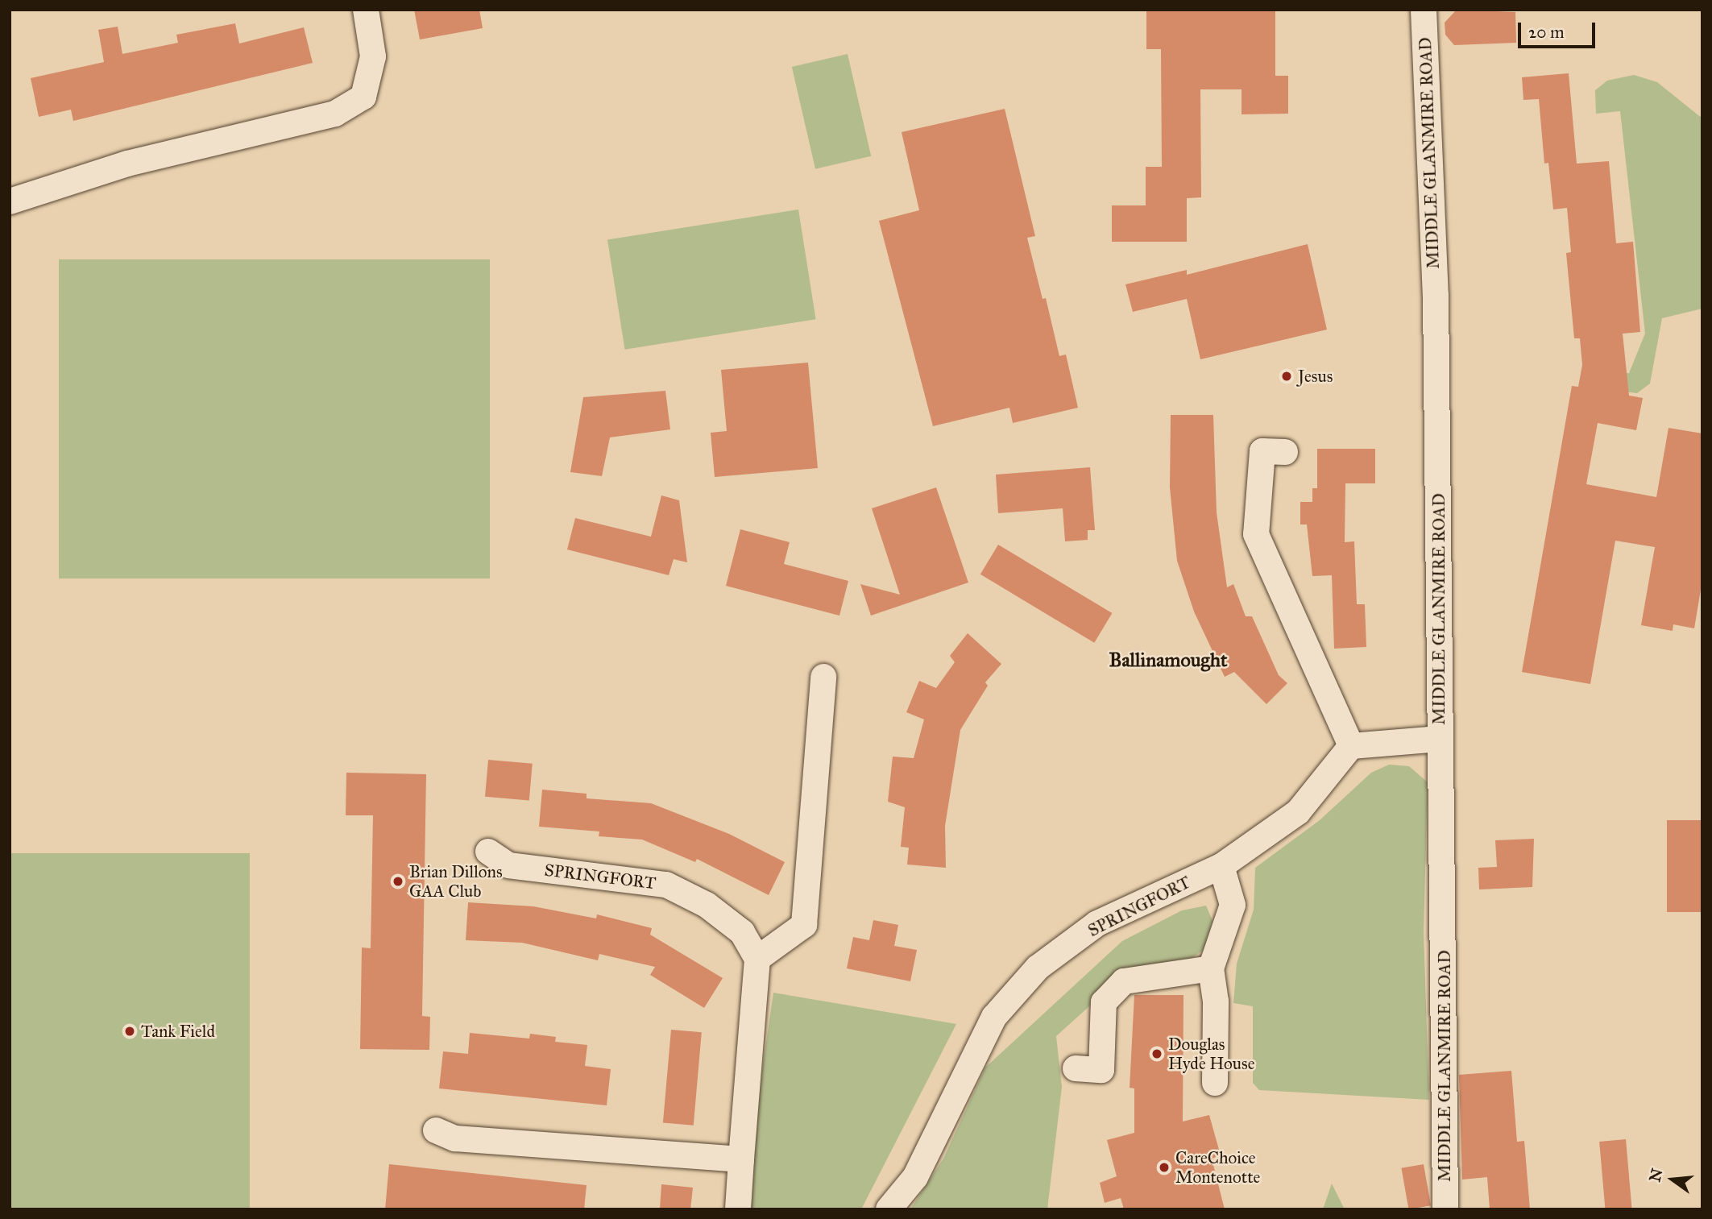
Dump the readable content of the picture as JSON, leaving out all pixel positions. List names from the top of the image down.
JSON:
{
  "streets": {
    "street": ["MIDDLE GLANMIRE ROAD", "SPRINGFORT"]
  },
  "districts": ["Ballinamought"],
  "places": [
    "Jesus",
    "Brian Dillons GAA Club",
    "Tank Field",
    "Douglas Hyde House",
    "CareChoice Montenotte"
  ],
  "scale_bar": "20 m",
  "north": "left"
}
